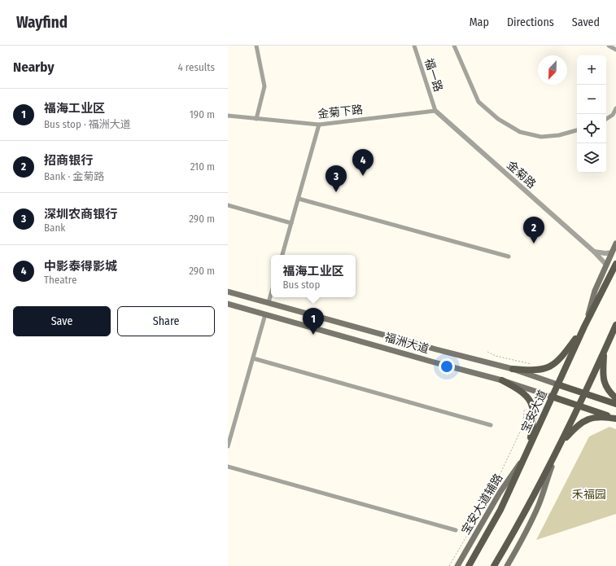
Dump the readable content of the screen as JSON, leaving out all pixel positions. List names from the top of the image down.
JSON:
{
  "streets": {
    "main road": ["福洲大道", "宝安大道", "宝安大道辅路"],
    "street": ["福一路", "金菊下路", "金菊路"]
  },
  "crossings": [
    ["福一路", "金菊下路"],
    ["福一路", "金菊路"],
    ["金菊下路", "金菊路"],
    ["福洲大道", "宝安大道"],
    ["宝安大道", "宝安大道辅路"]
  ],
  "parks": ["禾福园"],
  "north": "bottom left",
  "page": {
    "header": "Wayfind",
    "nav": ["Map", "Directions", "Saved"],
    "heading": ["Nearby", "4 results"],
    "map_buttons": ["+", "−"],
    "list": [
      {
        "mark": "1",
        "name": "福海工业区",
        "note": "Bus stop · 福洲大道",
        "value": "190 m"
      },
      {
        "mark": "2",
        "name": "招商银行",
        "note": "Bank · 金菊路",
        "value": "210 m"
      },
      {
        "mark": "3",
        "name": "深圳农商银行",
        "note": "Bank",
        "value": "290 m"
      },
      {
        "mark": "4",
        "name": "中影泰得影城",
        "note": "Theatre",
        "value": "290 m"
      }
    ],
    "pins": [
      "4",
      "3",
      "2",
      "1"
    ],
    "popup": ["福海工业区", "Bus stop"],
    "buttons": ["Save", "Share"]
  }
}
